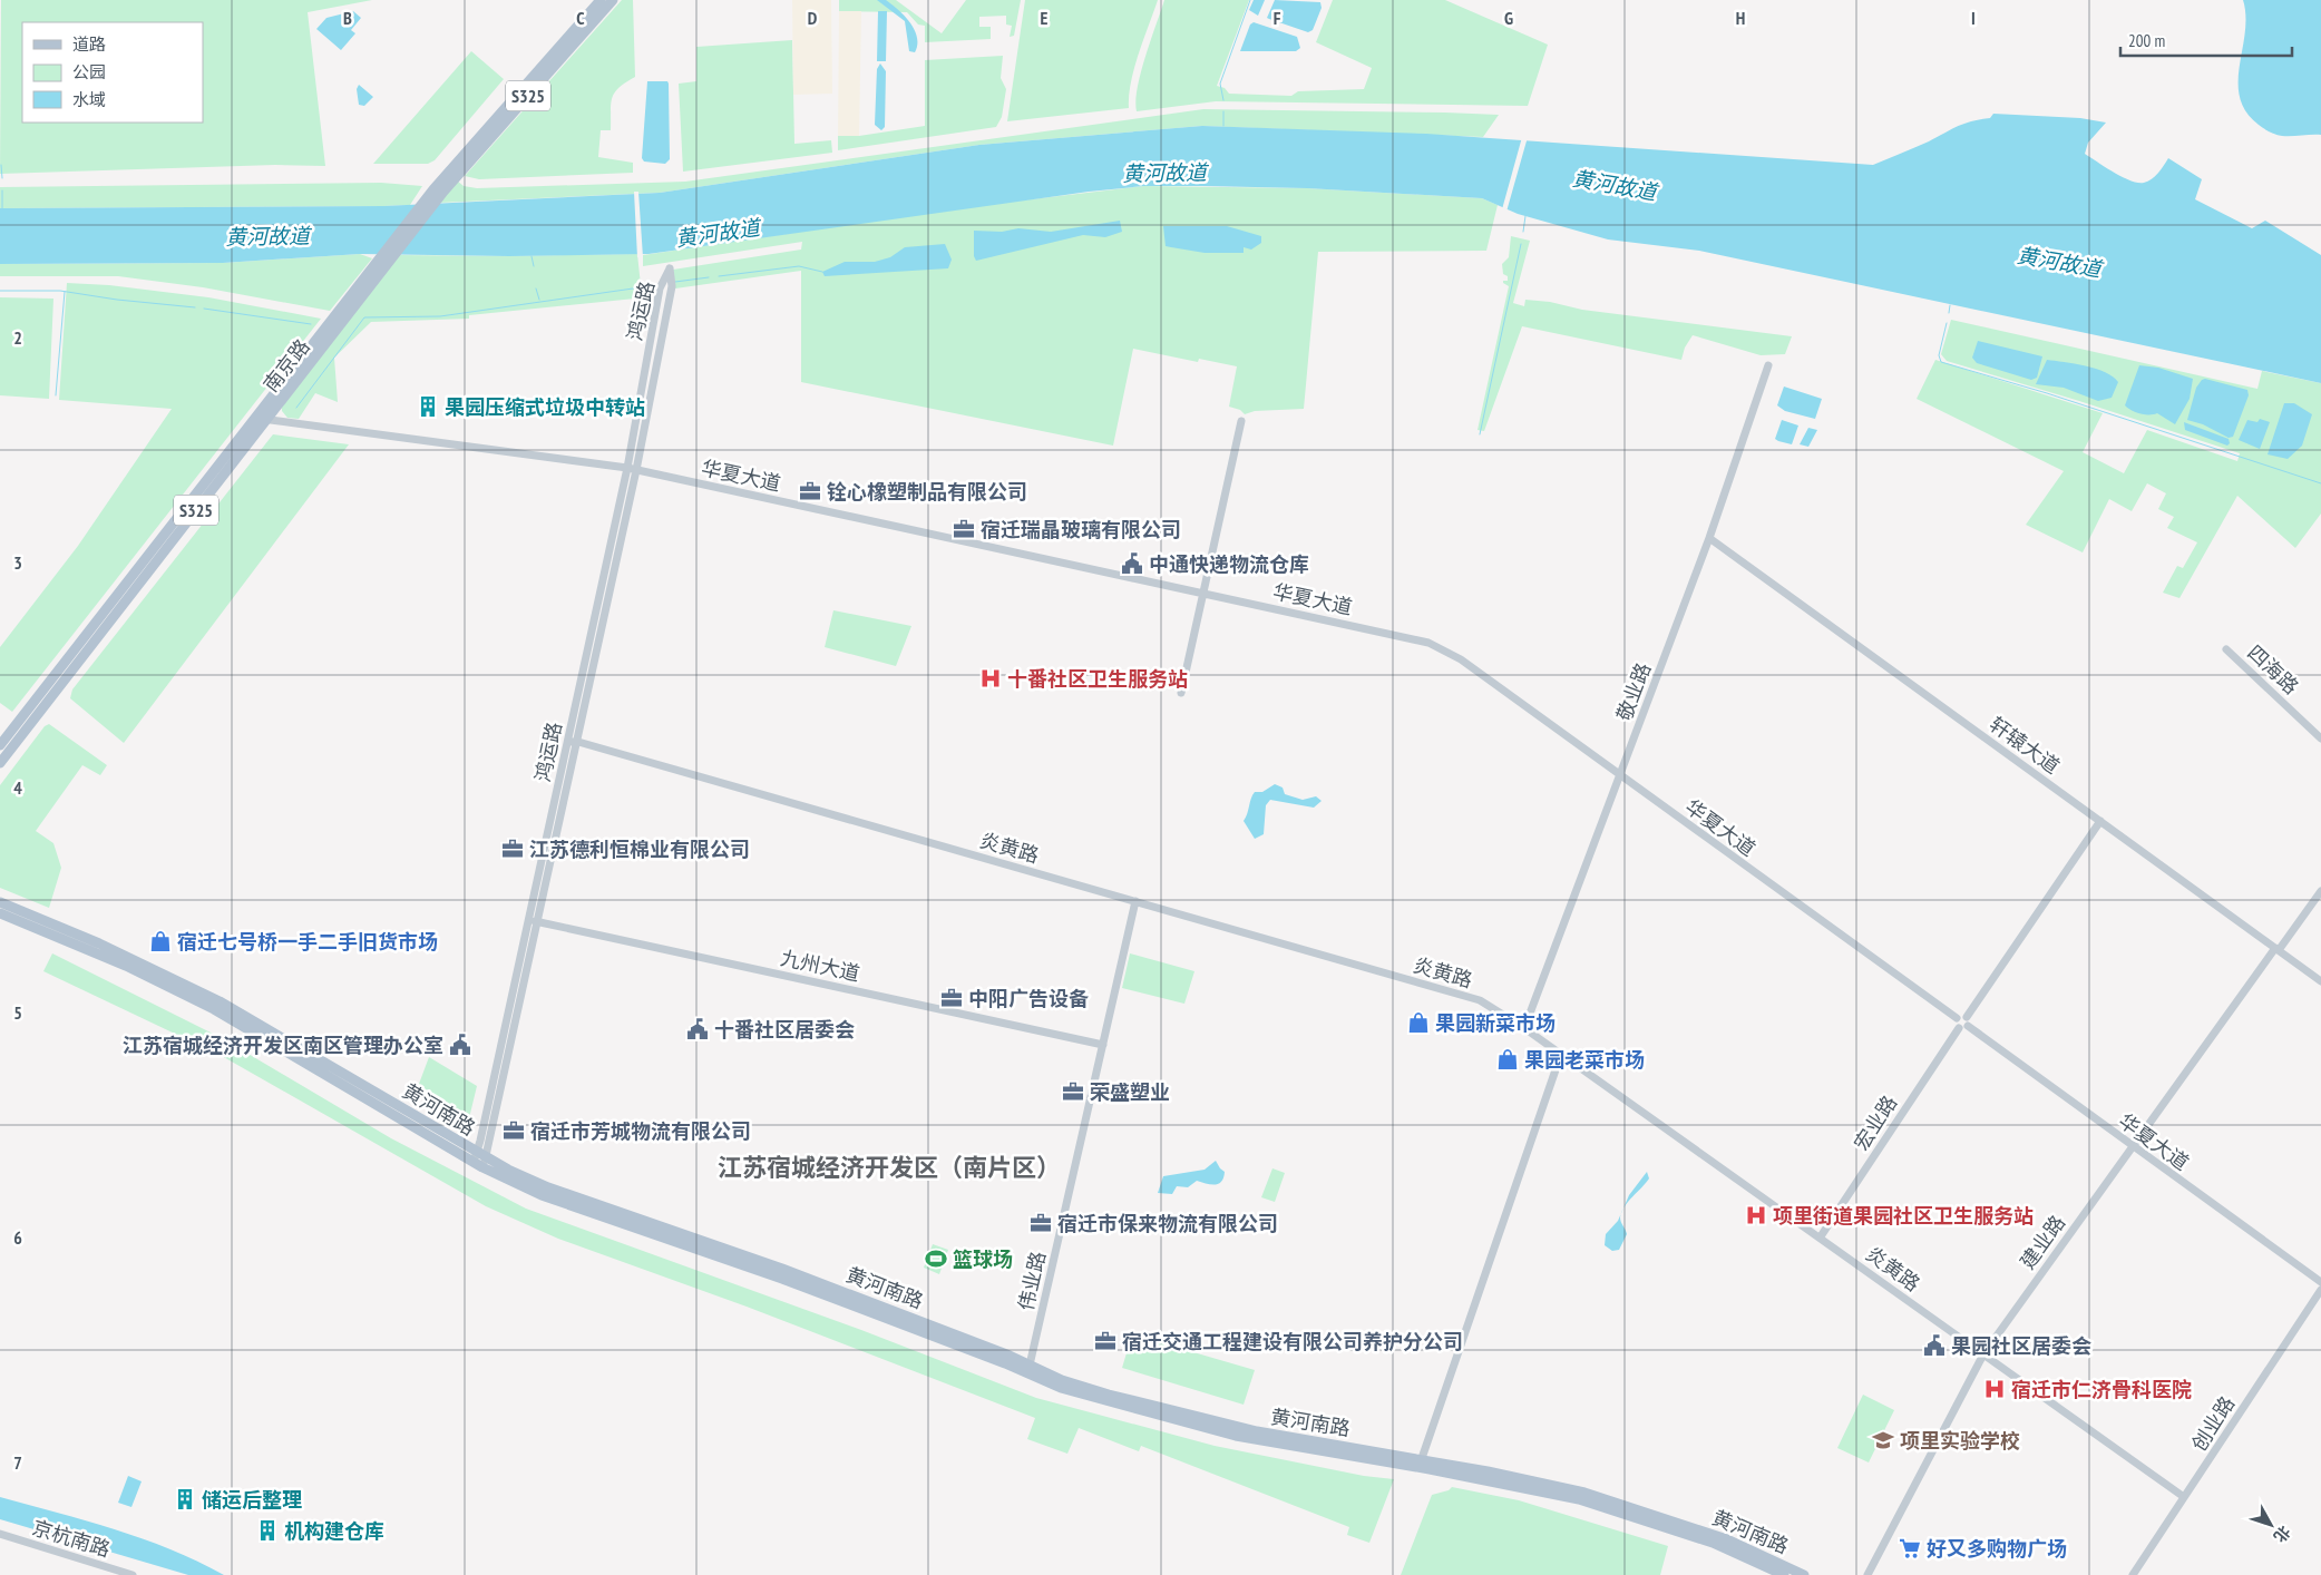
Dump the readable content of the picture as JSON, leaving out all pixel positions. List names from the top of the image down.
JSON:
{
  "streets": {
    "main road": ["S325", "南京路", "黄河南路"],
    "street": [
      "鸿运路",
      "华夏大道",
      "四海路",
      "敬业路",
      "轩辕大道",
      "炎黄路",
      "九州大道",
      "宏业路",
      "建业路",
      "伟业路",
      "创业路",
      "京杭南路"
    ]
  },
  "crossings": [
    ["鸿运路", "华夏大道"],
    ["鸿运路", "炎黄路"],
    ["鸿运路", "九州大道"],
    ["鸿运路", "黄河南路"],
    ["南京路", "华夏大道"],
    ["华夏大道", "敬业路"],
    ["华夏大道", "建业路"],
    ["敬业路", "轩辕大道"],
    ["敬业路", "炎黄路"],
    ["轩辕大道", "建业路"],
    ["炎黄路", "宏业路"],
    ["炎黄路", "建业路"],
    ["炎黄路", "伟业路"],
    ["炎黄路", "创业路"],
    ["九州大道", "伟业路"],
    ["黄河南路", "伟业路"]
  ],
  "districts": ["江苏宿城经济开发区（南片区）"],
  "water": ["黄河故道"],
  "places": {
    "building": ["果园压缩式垃圾中转站", "储运后整理", "机构建仓库"],
    "office": [
      "铨心橡塑制品有限公司",
      "宿迁瑞晶玻璃有限公司",
      "江苏德利恒棉业有限公司",
      "中阳广告设备",
      "荣盛塑业",
      "宿迁市芳城物流有限公司",
      "宿迁市保来物流有限公司",
      "宿迁交通工程建设有限公司养护分公司"
    ],
    "public building": [
      "中通快递物流仓库",
      "十番社区居委会",
      "江苏宿城经济开发区南区管理办公室",
      "果园社区居委会"
    ],
    "hospital": ["十番社区卫生服务站", "项里街道果园社区卫生服务站", "宿迁市仁济骨科医院"],
    "shop": ["宿迁七号桥一手二手旧货市场", "果园新菜市场", "果园老菜市场"],
    "sports": ["篮球场"],
    "school or university": ["项里实验学校"],
    "supermarket": ["好又多购物广场"]
  },
  "legend": ["道路", "公园", "水域"],
  "scale_bar": "200 m",
  "north": "bottom right",
  "grid": {
    "columns": [
      "B",
      "C",
      "D",
      "E",
      "F",
      "G",
      "H",
      "I"
    ],
    "rows": [
      "2",
      "3",
      "4",
      "5",
      "6",
      "7"
    ]
  }
}
